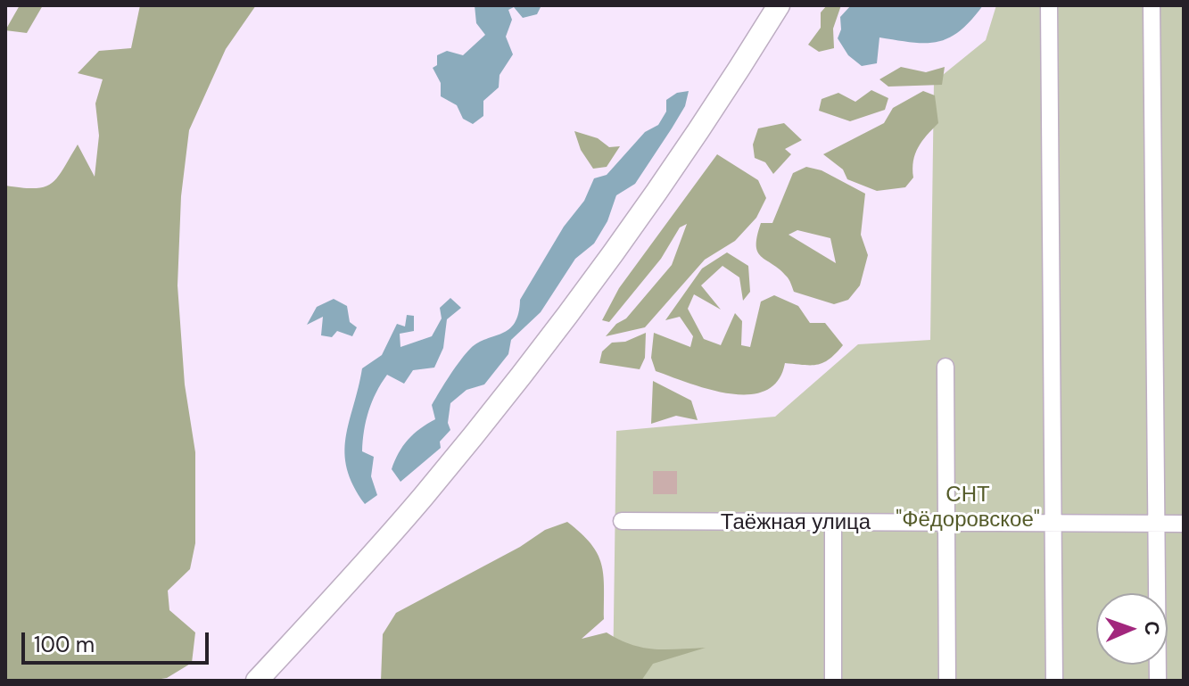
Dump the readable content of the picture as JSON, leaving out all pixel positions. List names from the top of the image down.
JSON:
{
  "streets": {
    "street": ["Таёжная улица"]
  },
  "parks": ["СНТ \"Фёдоровское\""],
  "scale_bar": "100 m",
  "north": "right"
}
